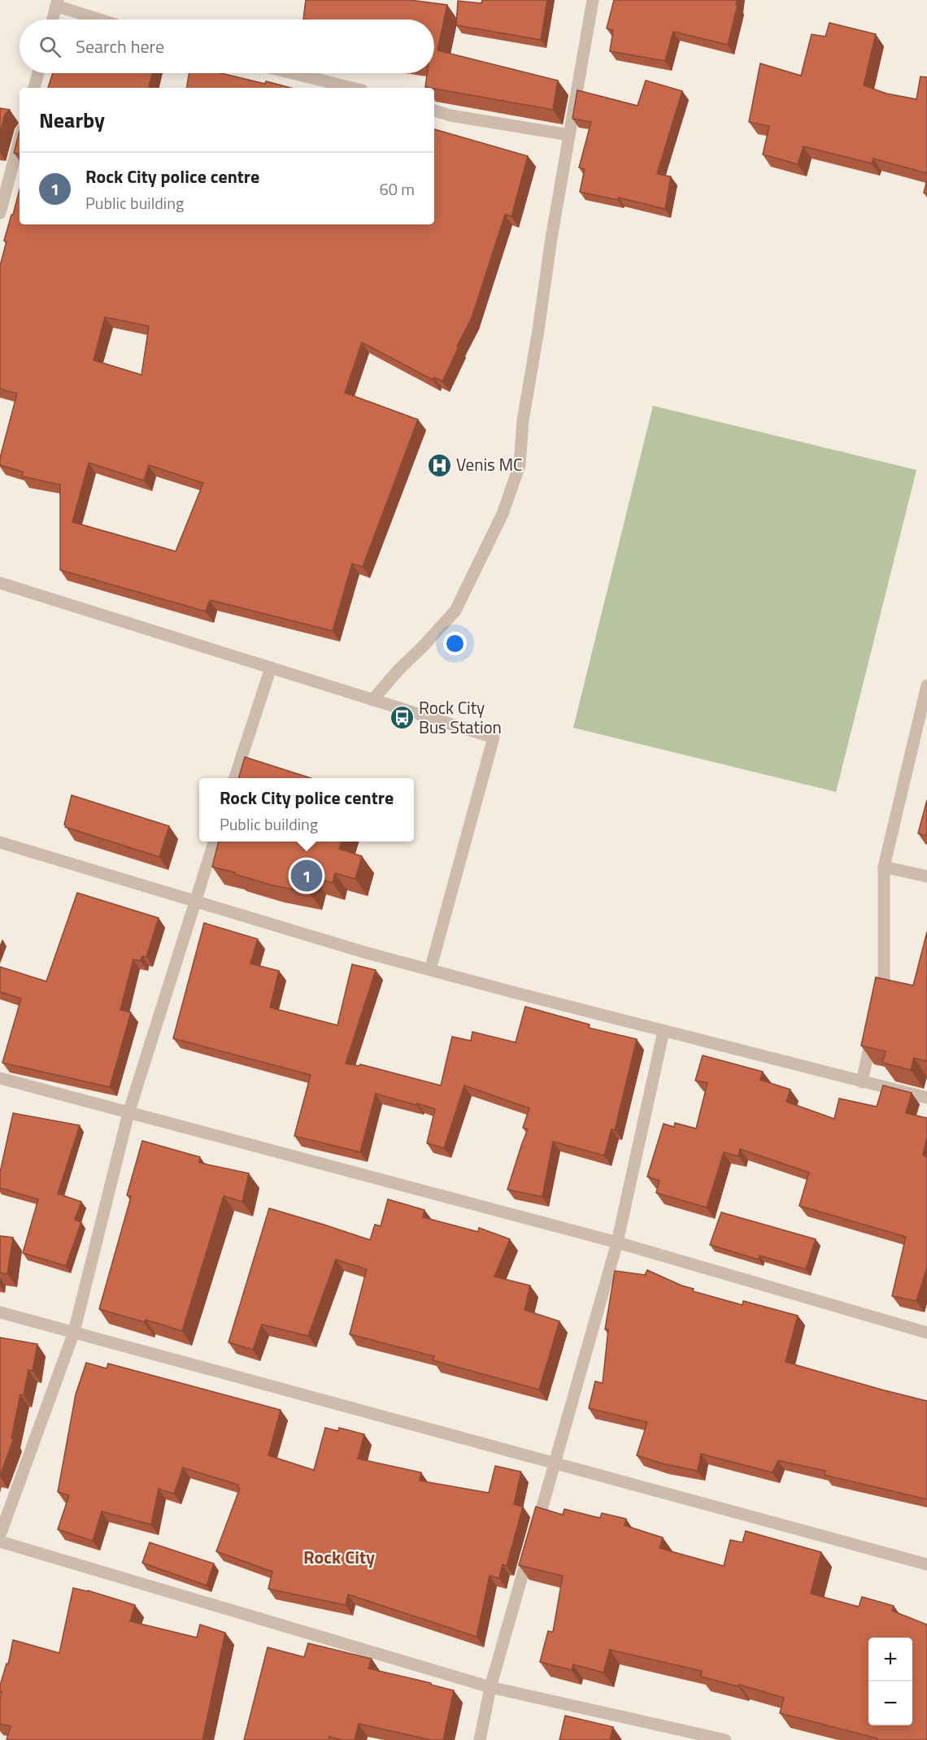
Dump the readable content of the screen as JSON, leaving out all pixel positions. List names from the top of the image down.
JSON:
{
  "districts": ["Rock City"],
  "places": {
    "hospital": ["Venis MC"],
    "bus stop": ["Rock City Bus Station"]
  },
  "page": {
    "search": "Search here",
    "heading": "Nearby",
    "list": [
      {
        "mark": "1",
        "name": "Rock City police centre",
        "note": "Public building",
        "value": "60 m"
      }
    ],
    "popup": ["Rock City police centre", "Public building"],
    "pins": "1",
    "map_buttons": ["+", "−"]
  }
}
